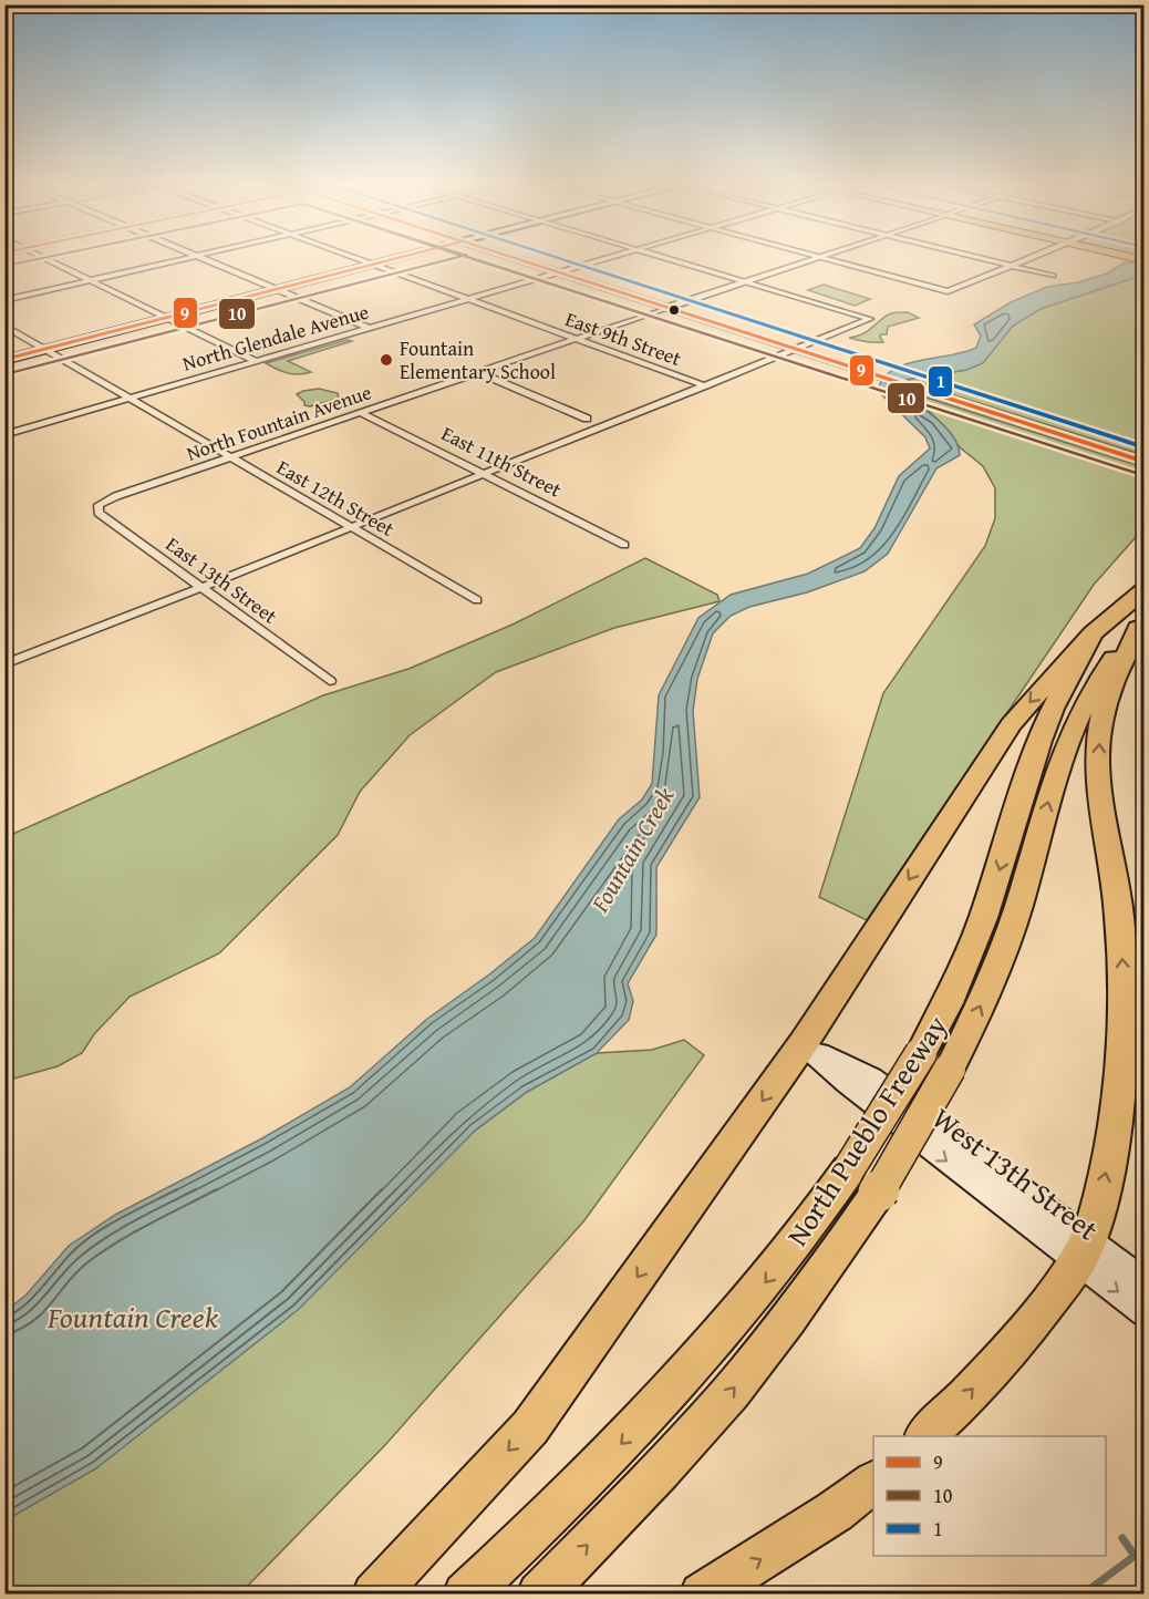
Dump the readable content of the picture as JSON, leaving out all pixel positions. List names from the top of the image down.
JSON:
{
  "streets": {
    "highway": ["North Pueblo Freeway"],
    "main road": ["West 13th Street"],
    "street": [
      "North Glendale Avenue",
      "East 9th Street",
      "North Fountain Avenue",
      "East 11th Street",
      "East 12th Street",
      "East 13th Street"
    ]
  },
  "crossings": [
    ["North Glendale Avenue", "East 9th Street"],
    ["North Glendale Avenue", "East 12th Street"],
    ["East 9th Street", "North Fountain Avenue"],
    ["North Fountain Avenue", "East 11th Street"],
    ["North Fountain Avenue", "East 12th Street"],
    ["North Fountain Avenue", "East 13th Street"]
  ],
  "water": ["Fountain Creek"],
  "places": ["Fountain Elementary School"],
  "lines": ["transit line 9", "transit line 10", "transit line 1"],
  "legend": ["9", "10", "1"]
}
